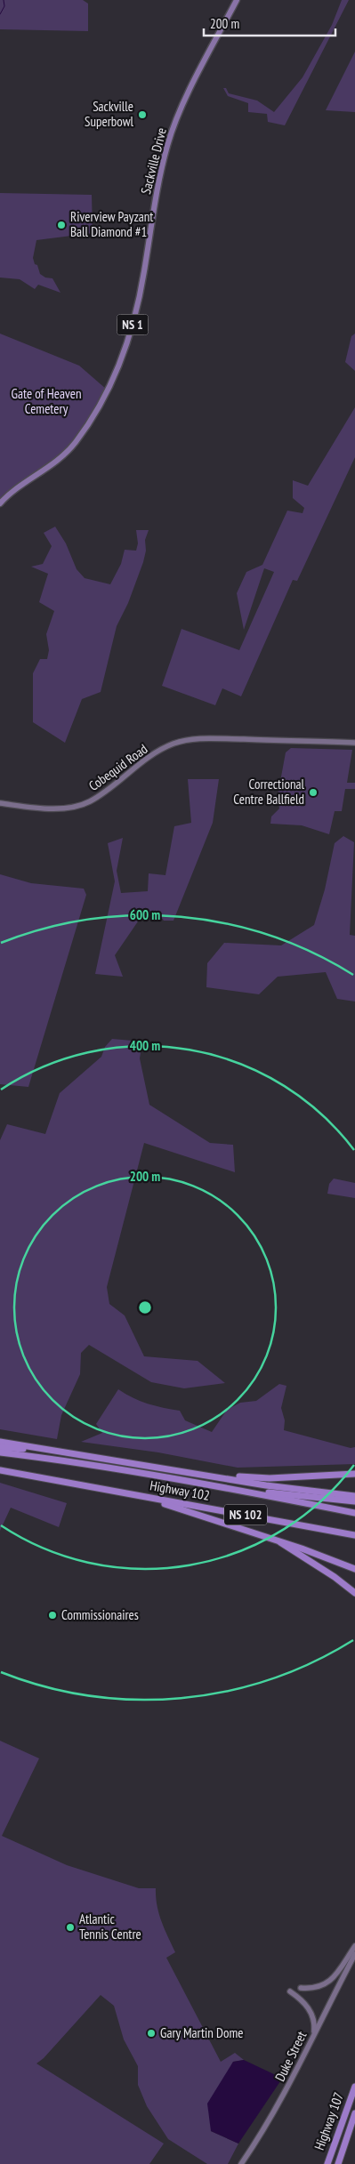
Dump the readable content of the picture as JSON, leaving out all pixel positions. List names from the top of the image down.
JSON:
{
  "streets": {
    "highway": ["Highway 102", "NS 102", "Highway 107"],
    "main road": [
      "Sackville Drive",
      "NS 1",
      "Cobequid Road",
      "Duke Street"
    ]
  },
  "parks": ["Gate of Heaven Cemetery"],
  "places": [
    "Sackville Superbowl",
    "Riverview Payzant Ball Diamond #1",
    "Correctional Centre Ballfield",
    "Commissionaires",
    "Atlantic Tennis Centre",
    "Gary Martin Dome"
  ],
  "scale_bar": "200 m",
  "rings": ["600 m", "400 m", "200 m"]
}
